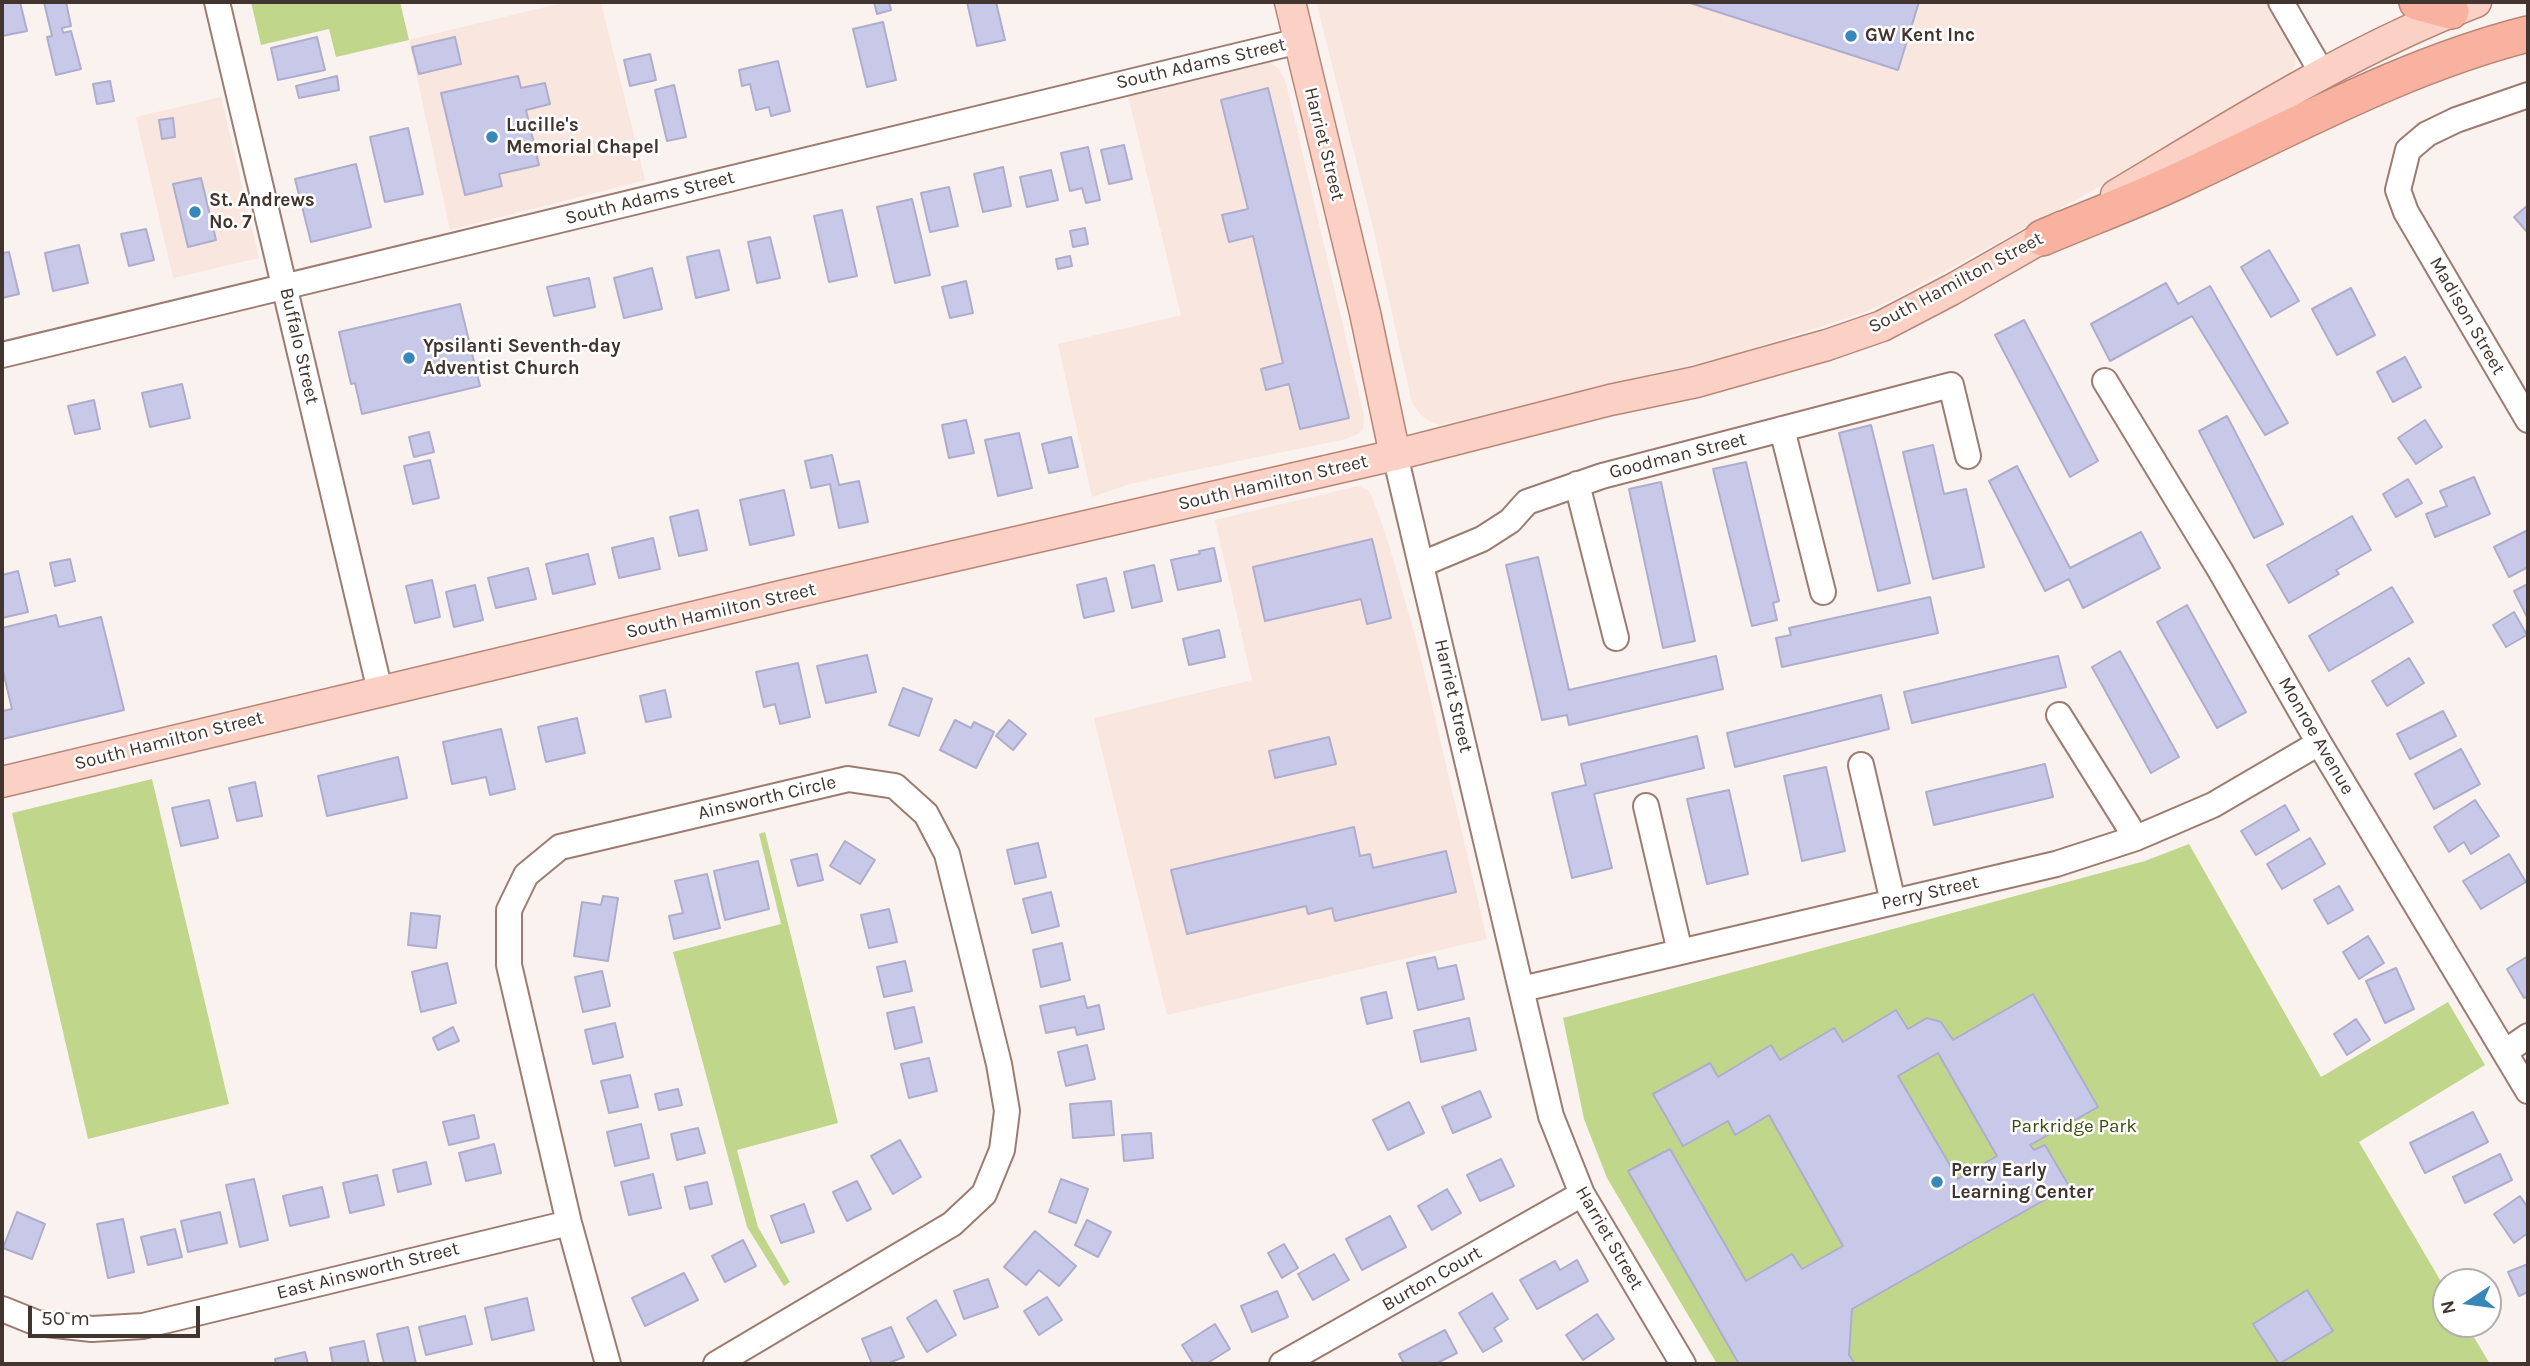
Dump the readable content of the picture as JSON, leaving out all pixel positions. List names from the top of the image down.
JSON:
{
  "streets": {
    "main road": ["Harriet Street", "South Hamilton Street"],
    "street": [
      "South Adams Street",
      "Madison Street",
      "Buffalo Street",
      "Goodman Street",
      "Monroe Avenue",
      "Ainsworth Circle",
      "Perry Street",
      "East Ainsworth Street",
      "Burton Court"
    ]
  },
  "crossings": [
    ["South Adams Street", "Harriet Street"],
    ["South Adams Street", "Buffalo Street"],
    ["Harriet Street", "South Hamilton Street"],
    ["Harriet Street", "Goodman Street"],
    ["Harriet Street", "Perry Street"],
    ["Harriet Street", "Burton Court"],
    ["South Hamilton Street", "Buffalo Street"],
    ["Monroe Avenue", "Perry Street"],
    ["Ainsworth Circle", "East Ainsworth Street"]
  ],
  "parks": ["Parkridge Park"],
  "places": [
    "GW Kent Inc",
    "Lucille's Memorial Chapel",
    "St. Andrews No. 7",
    "Ypsilanti Seventh-day Adventist Church",
    "Perry Early Learning Center"
  ],
  "scale_bar": "50 m",
  "north": "left"
}
